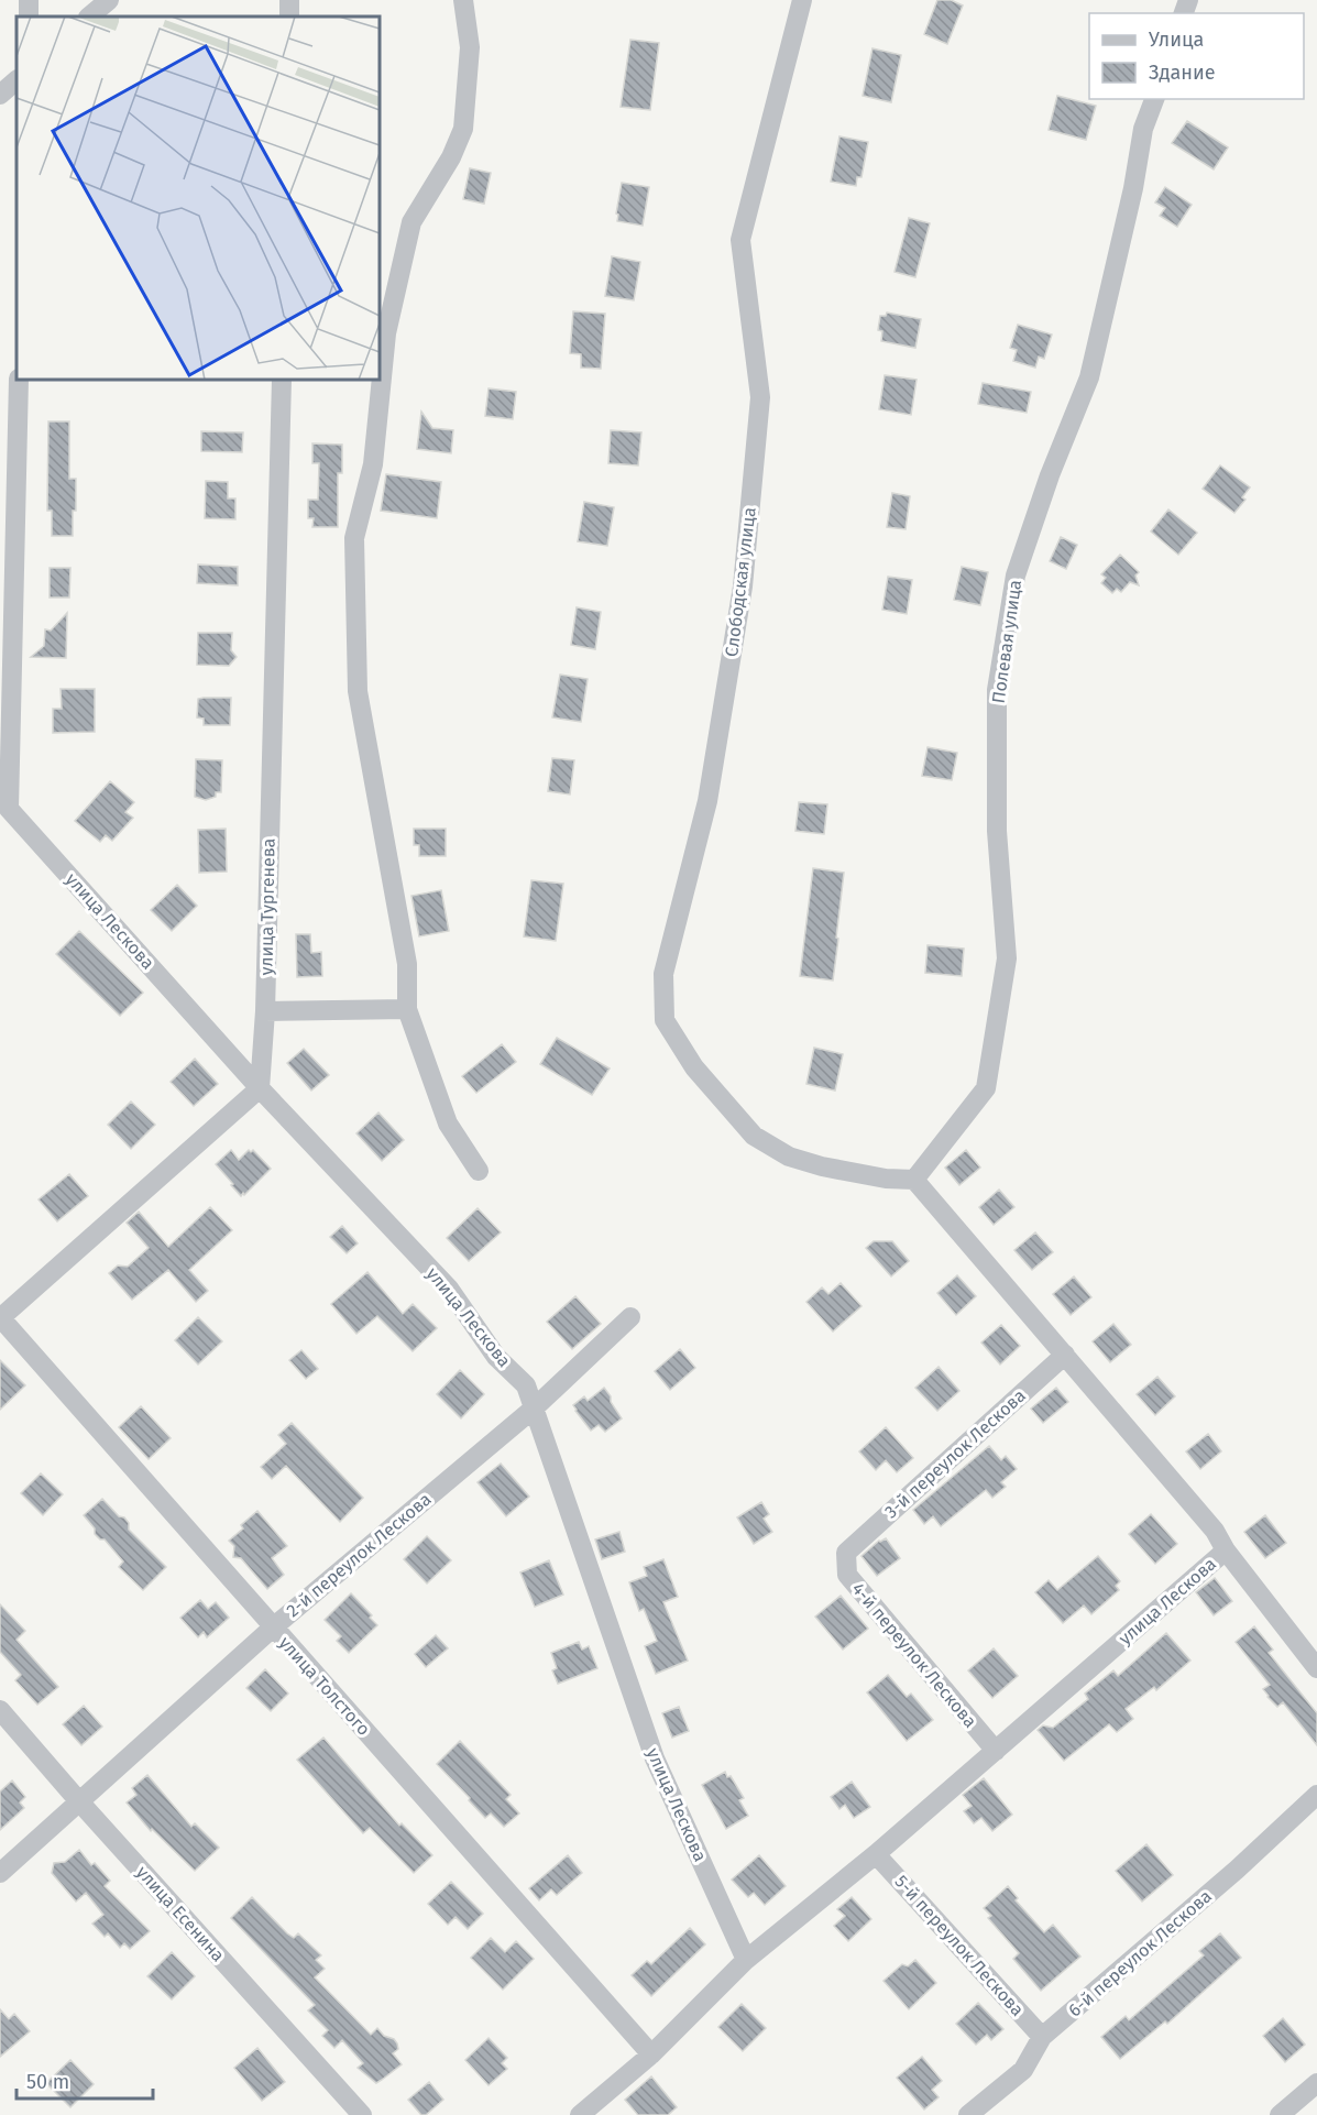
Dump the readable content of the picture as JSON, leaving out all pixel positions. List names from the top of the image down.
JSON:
{
  "streets": {
    "street": [
      "Слободская улица",
      "Полевая улица",
      "улица Тургенева",
      "улица Лескова",
      "3-й переулок Лескова",
      "2-й переулок Лескова",
      "4-й переулок Лескова",
      "улица Толстого",
      "улица Есенина",
      "5-й переулок Лескова",
      "6-й переулок Лескова"
    ]
  },
  "crossings": [
    ["Слободская улица", "Полевая улица"],
    ["улица Тургенева", "улица Лескова"],
    ["улица Лескова", "2-й переулок Лескова"],
    ["улица Лескова", "4-й переулок Лескова"],
    ["улица Лескова", "улица Толстого"],
    ["улица Лескова", "5-й переулок Лескова"],
    ["3-й переулок Лескова", "4-й переулок Лескова"],
    ["2-й переулок Лескова", "улица Толстого"],
    ["2-й переулок Лескова", "улица Есенина"],
    ["5-й переулок Лескова", "6-й переулок Лескова"]
  ],
  "legend": ["Улица", "Здание"],
  "scale_bar": "50 m"
}
